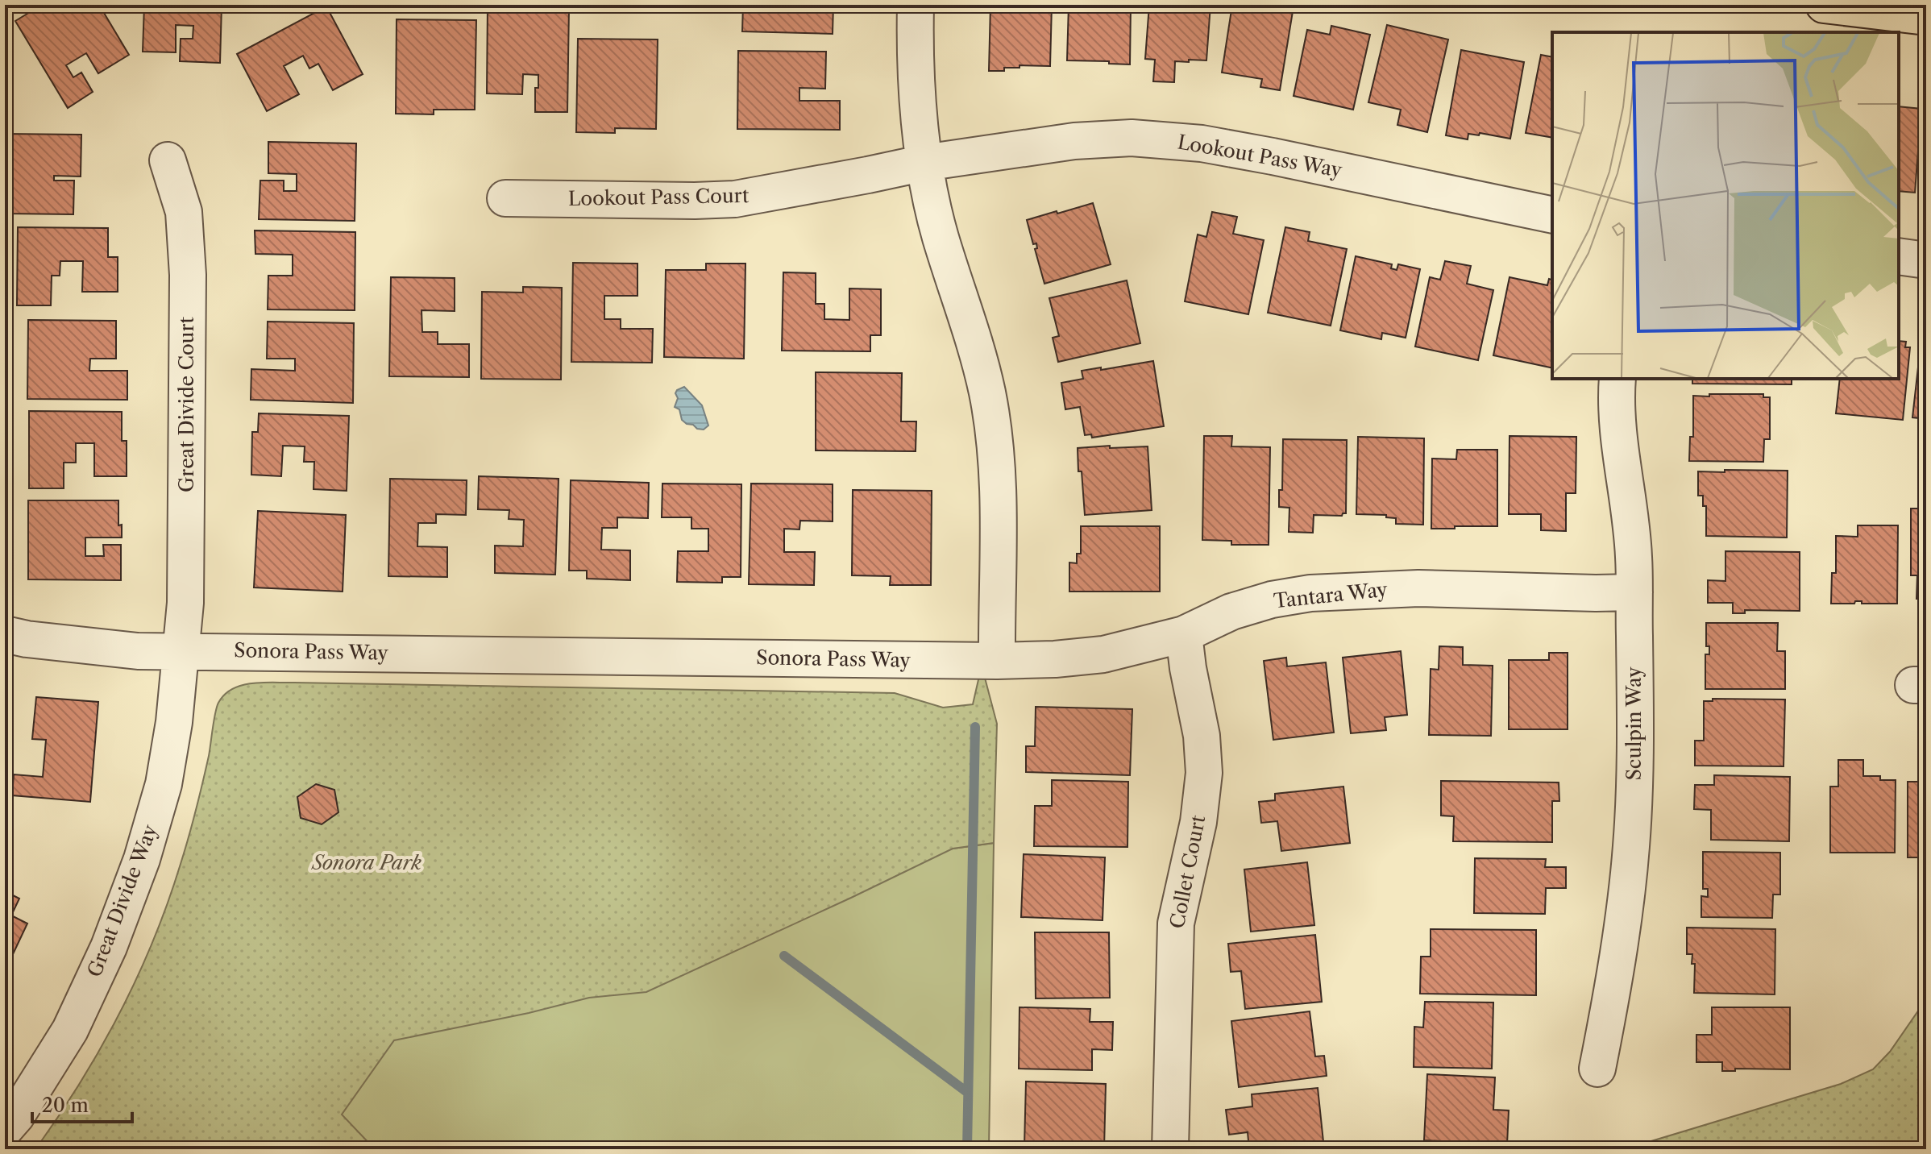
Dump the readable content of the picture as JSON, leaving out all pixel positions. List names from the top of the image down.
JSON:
{
  "streets": {
    "street": [
      "Lookout Pass Way",
      "Lookout Pass Court",
      "Great Divide Court",
      "Tantara Way",
      "Sonora Pass Way",
      "Sculpin Way",
      "Collet Court",
      "Great Divide Way"
    ]
  },
  "crossings": [
    ["Lookout Pass Way", "Lookout Pass Court"],
    ["Great Divide Court", "Sonora Pass Way"],
    ["Great Divide Court", "Great Divide Way"],
    ["Tantara Way", "Sonora Pass Way"],
    ["Tantara Way", "Sculpin Way"],
    ["Tantara Way", "Collet Court"],
    ["Sonora Pass Way", "Great Divide Way"]
  ],
  "parks": ["Sonora Park"],
  "scale_bar": "20 m"
}
